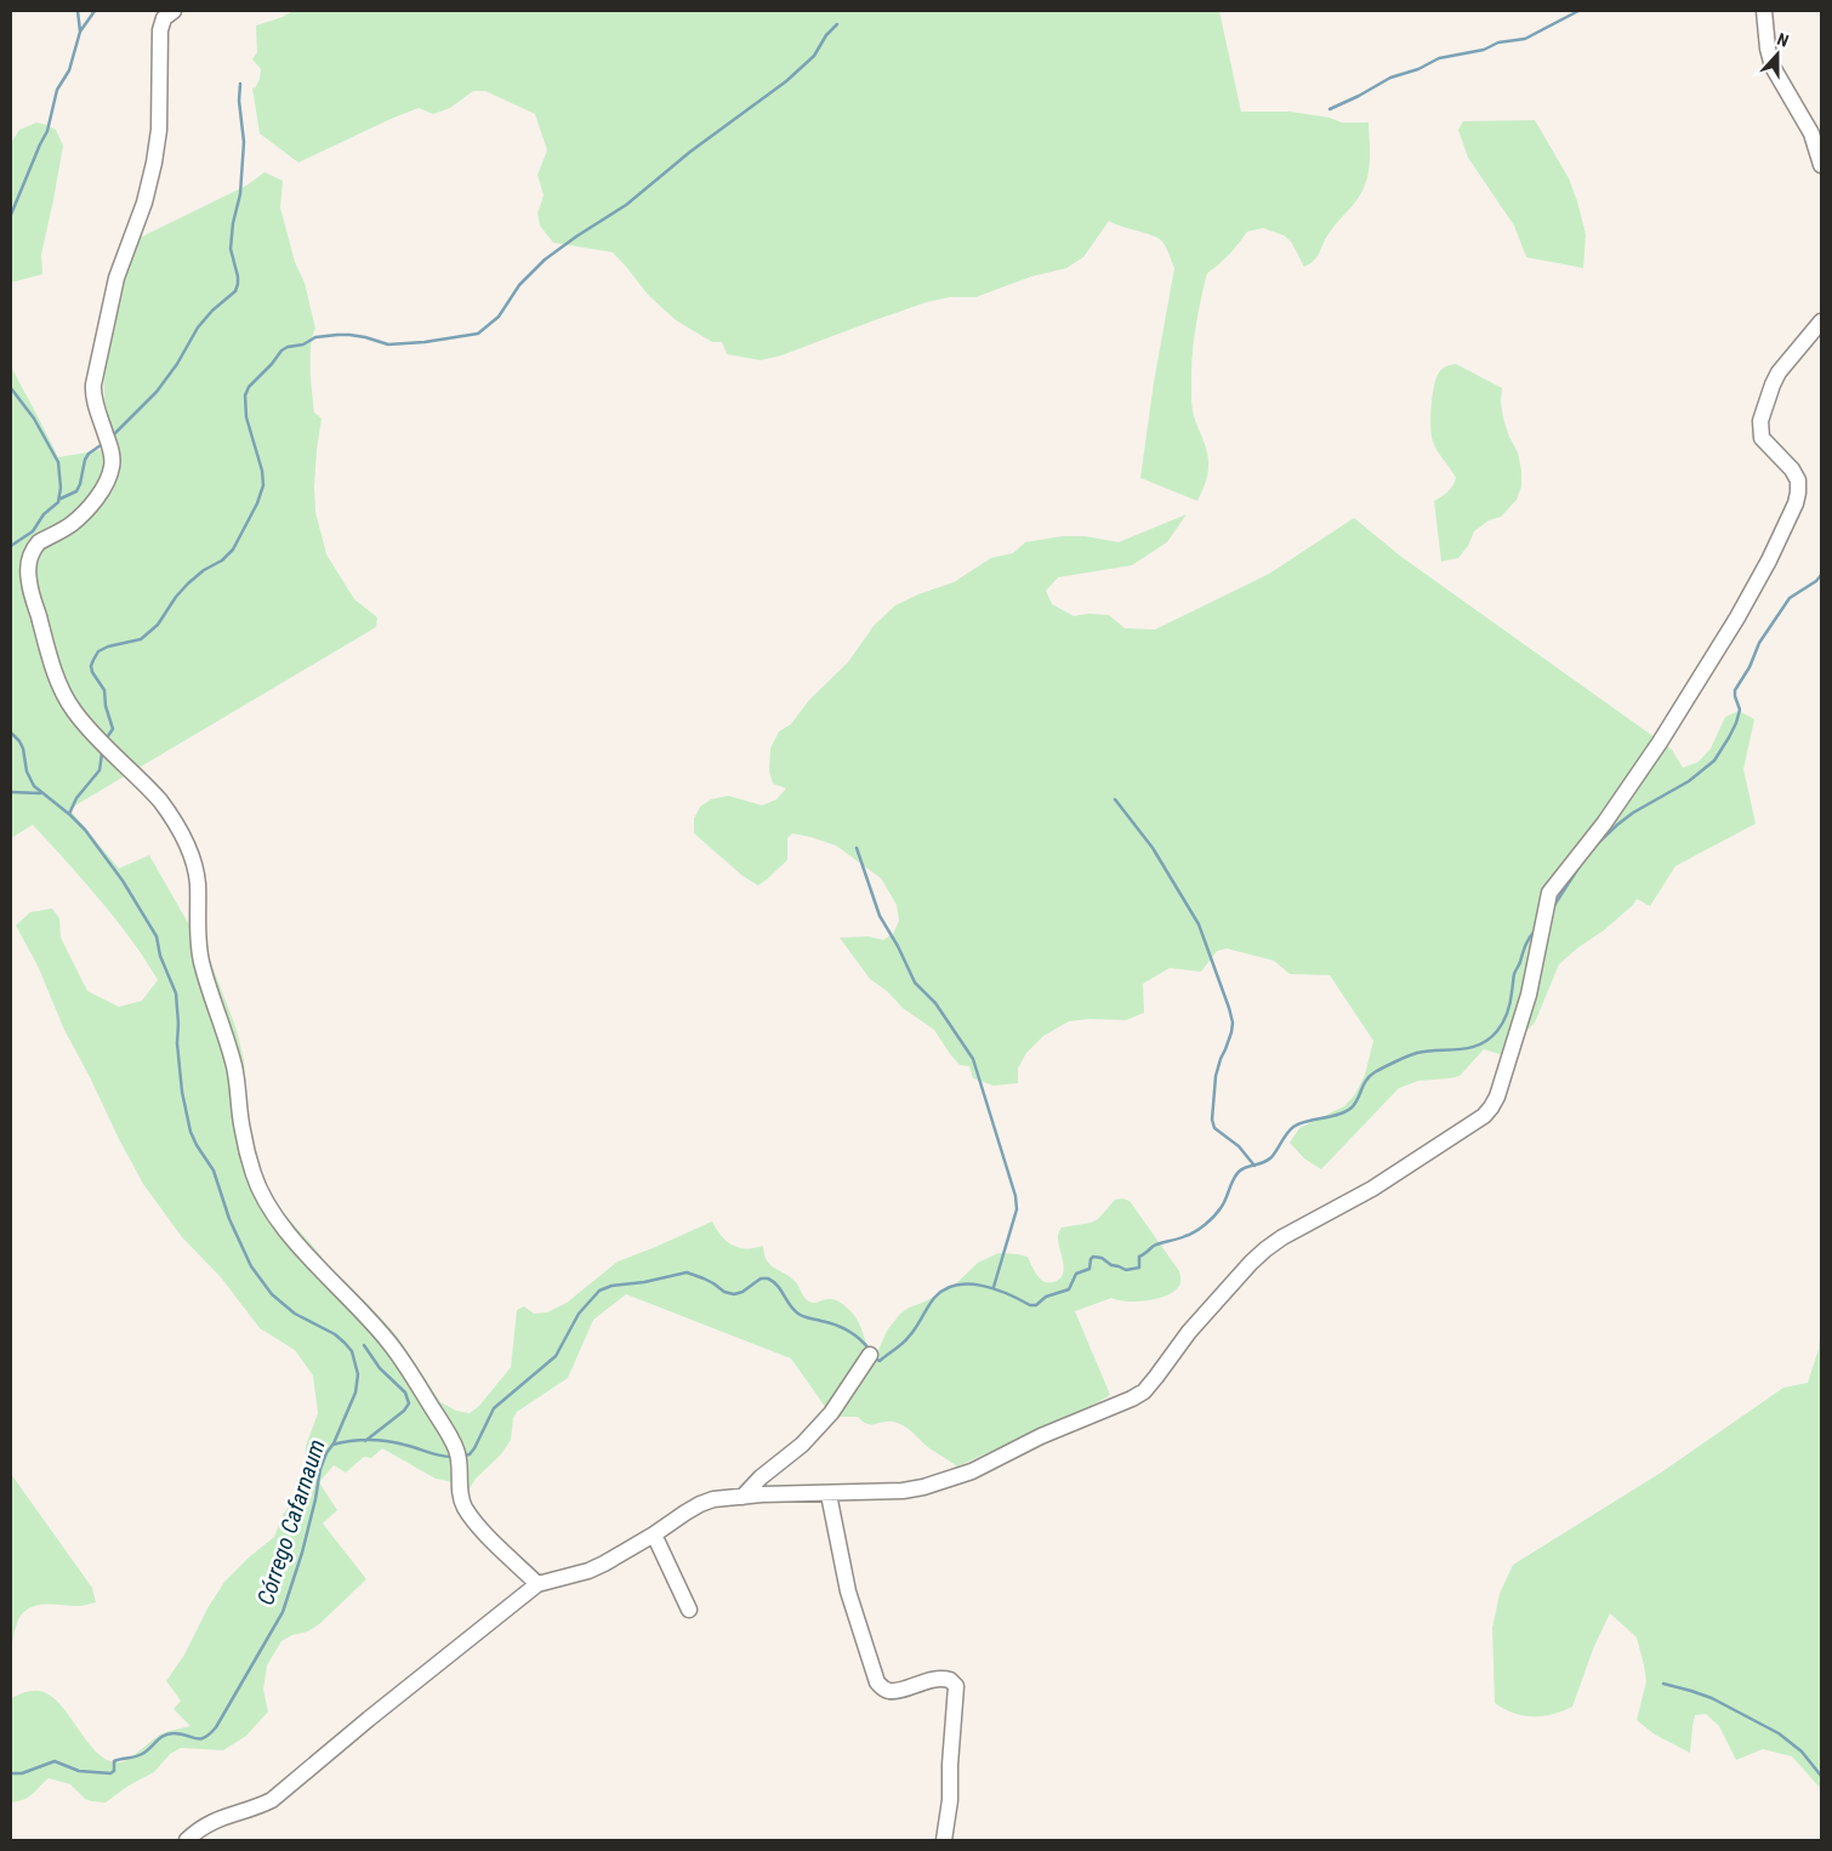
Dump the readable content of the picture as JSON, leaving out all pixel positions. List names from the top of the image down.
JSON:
{
  "water": ["Córrego Cafarnaum"],
  "north": "top"
}
